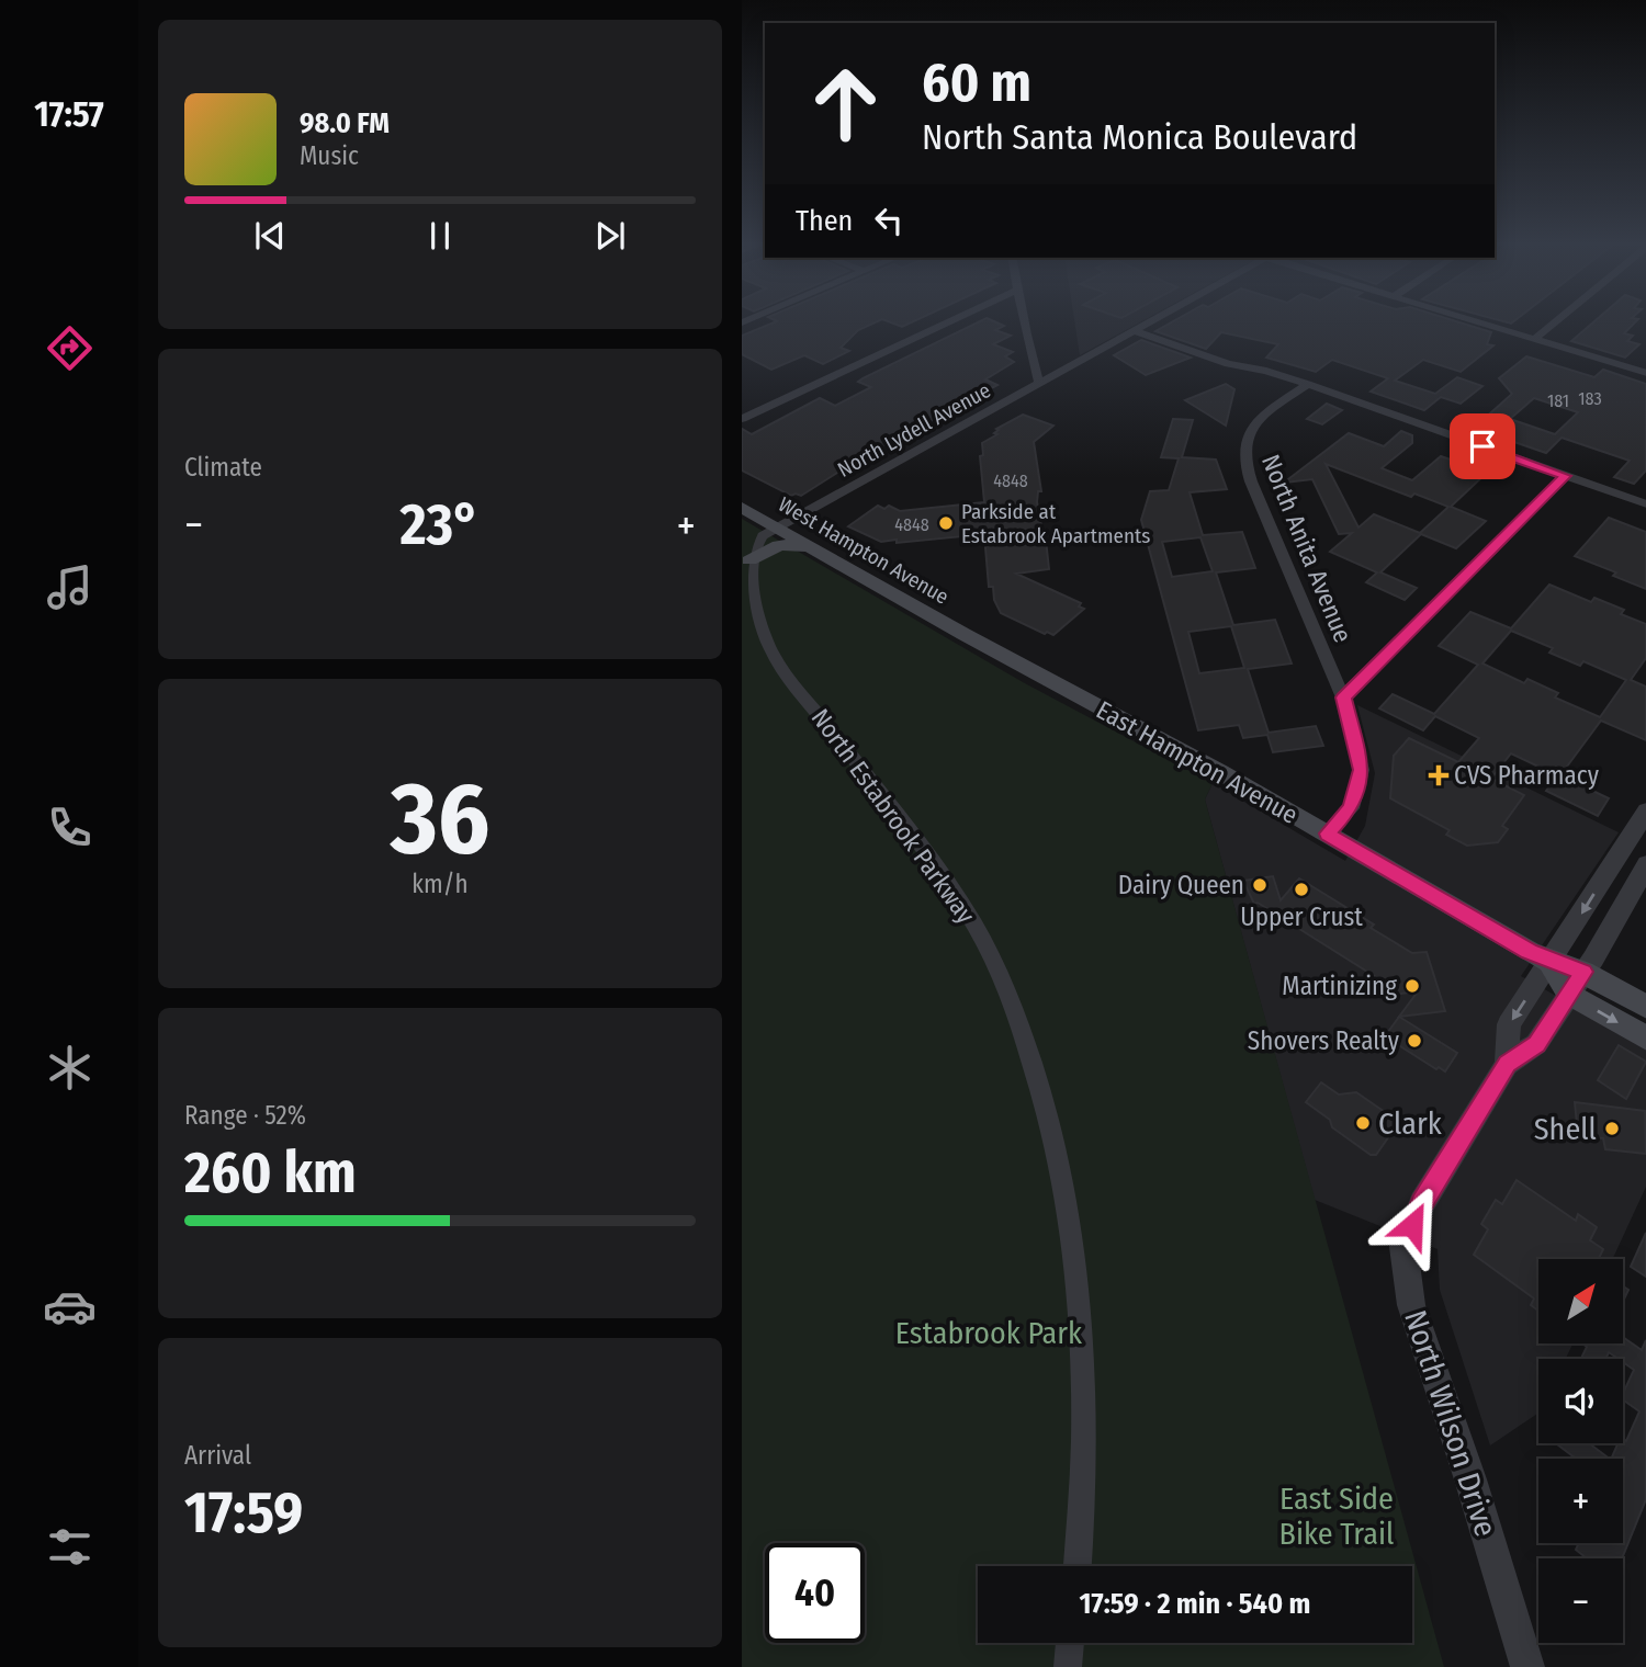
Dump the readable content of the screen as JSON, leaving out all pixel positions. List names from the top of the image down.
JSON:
{
  "streets": {
    "main road": ["West Hampton Avenue", "East Hampton Avenue"],
    "street": [
      "North Lydell Avenue",
      "North Anita Avenue",
      "North Estabrook Parkway",
      "North Wilson Drive"
    ]
  },
  "crossings": [
    ["North Lydell Avenue", "West Hampton Avenue"],
    ["North Anita Avenue", "East Hampton Avenue"],
    ["West Hampton Avenue", "East Hampton Avenue"]
  ],
  "parks": ["Estabrook Park", "East Side Bike Trail"],
  "places": {
    "other": [
      "Parkside at Estabrook Apartments",
      "Dairy Queen",
      "Upper Crust",
      "Martinizing",
      "Shovers Realty",
      "Clark",
      "Shell"
    ],
    "health": ["CVS Pharmacy"]
  },
  "house_numbers": [
    "183",
    "181",
    "4848",
    "4848"
  ],
  "north": "top right",
  "page": {
    "tabs": "17:57",
    "turn": ["60 m", "North Santa Monica Boulevard"],
    "song": ["98.0 FM", "Music"],
    "then": "Then",
    "tile": [
      "Climate",
      ["36", "km/h"],
      ["Range · 52%", "260 km"],
      ["Arrival", "17:59"]
    ],
    "heat": ["−", "23°", "+"],
    "map_buttons": ["+", "−"],
    "limit": "40",
    "trip": "17:59 · 2 min · 540 m"
  }
}
